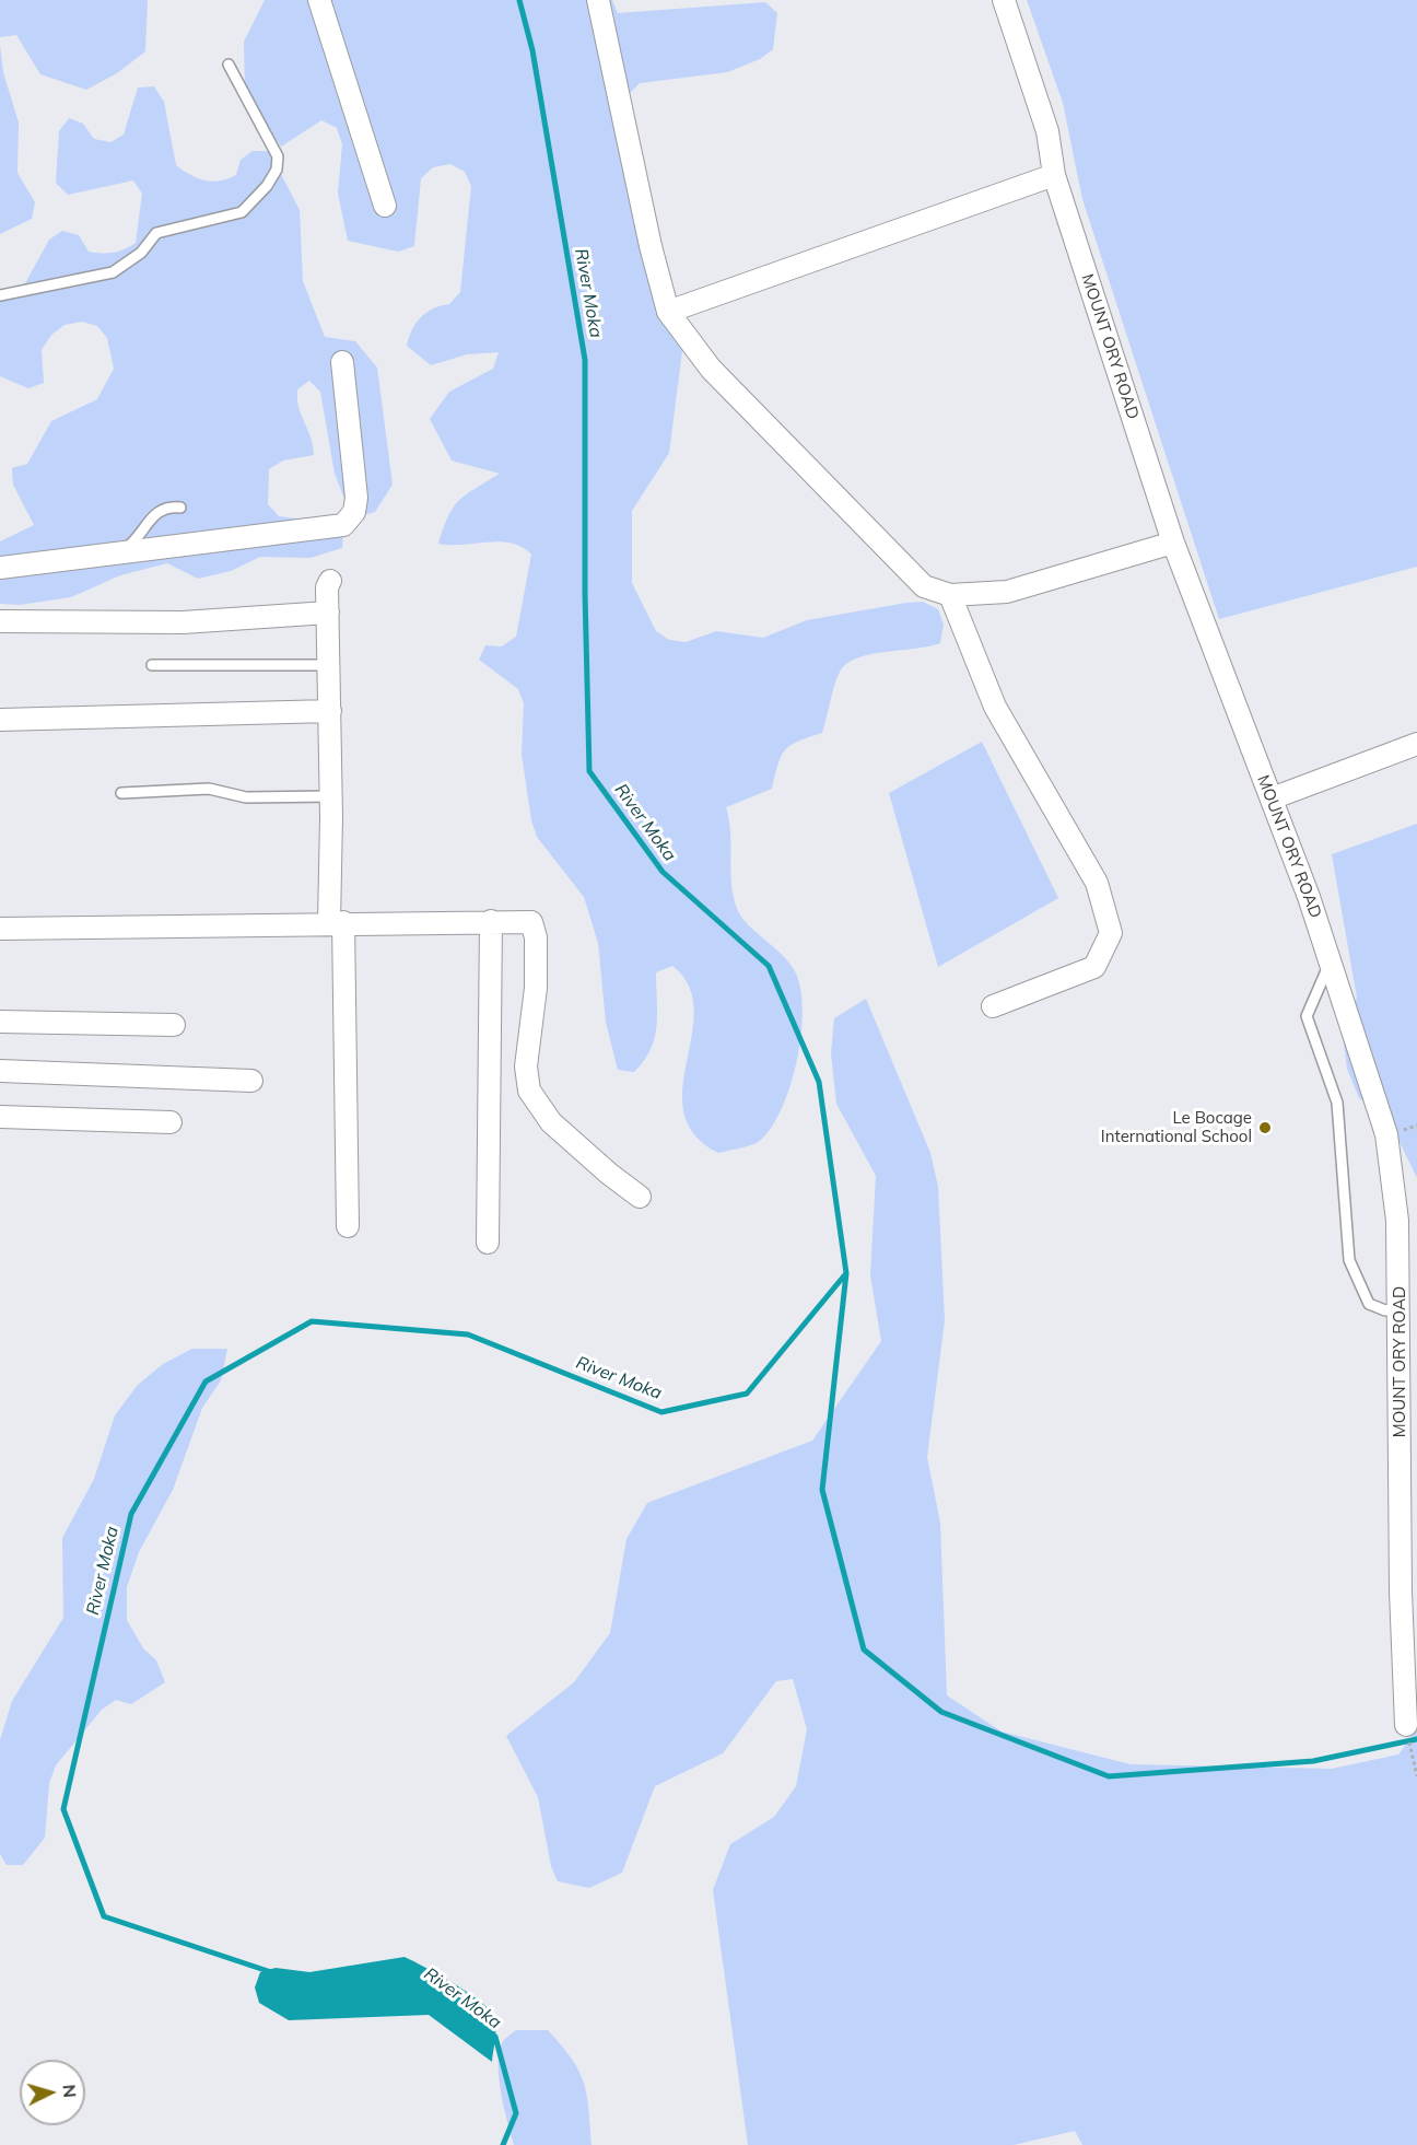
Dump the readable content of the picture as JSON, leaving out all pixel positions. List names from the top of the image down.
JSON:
{
  "streets": {
    "street": ["MOUNT ORY ROAD"]
  },
  "water": ["River Moka"],
  "places": ["Le Bocage International School"],
  "north": "right"
}
